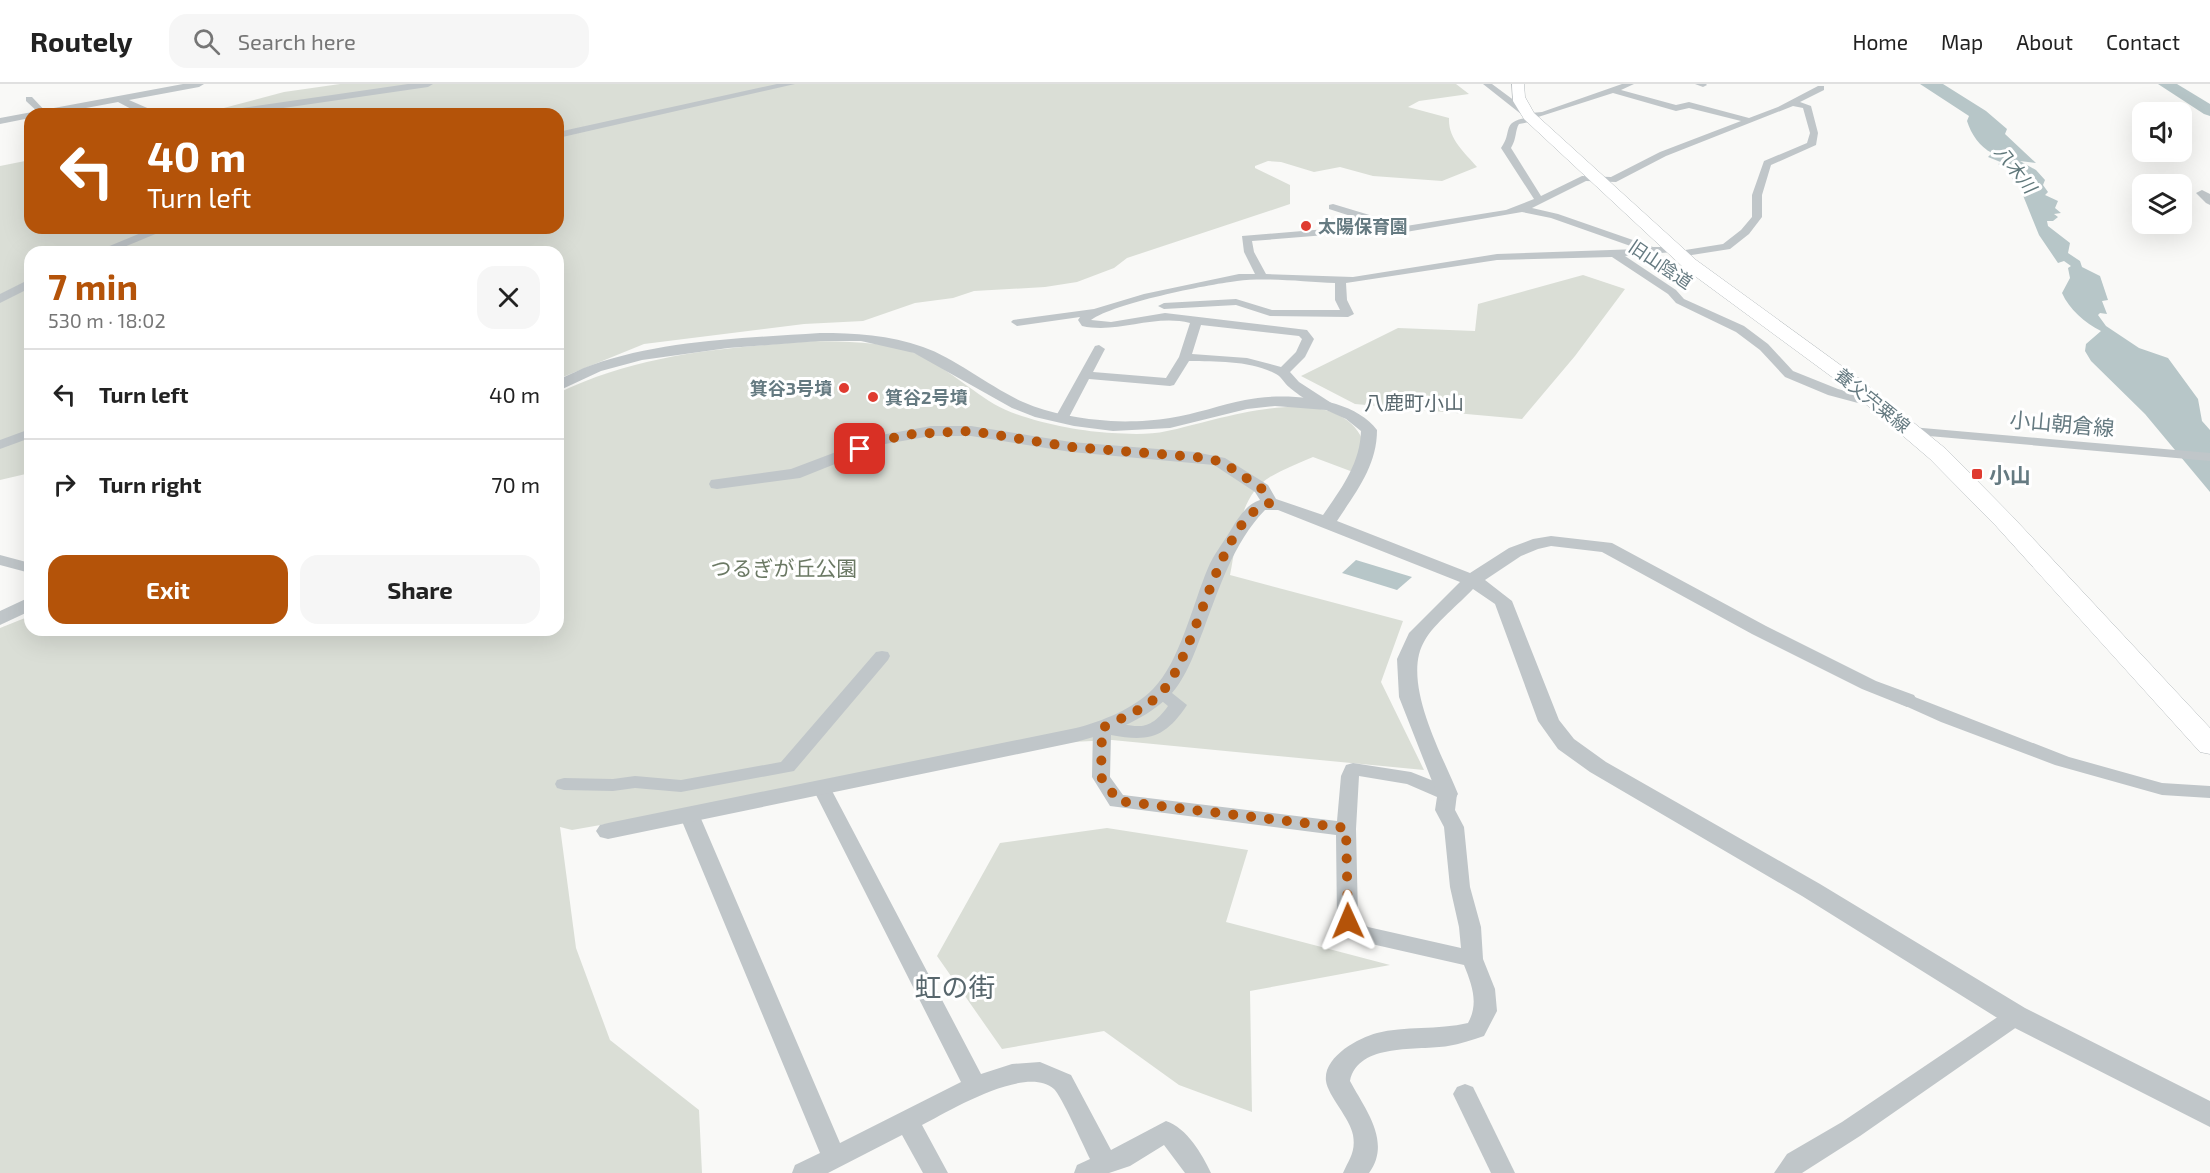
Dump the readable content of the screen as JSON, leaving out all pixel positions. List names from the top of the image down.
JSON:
{
  "streets": {
    "main road": ["養父宍粟線"],
    "street": ["旧山陰道", "小山朝倉線"]
  },
  "crossings": [
    ["旧山陰道", "養父宍粟線"],
    ["養父宍粟線", "小山朝倉線"]
  ],
  "districts": ["八鹿町小山", "虹の街"],
  "water": ["八木川"],
  "parks": ["つるぎが丘公園"],
  "places": {
    "other": ["太陽保育園", "箕谷3号墳", "箕谷2号墳"],
    "transit": ["小山"]
  },
  "page": {
    "header": "Routely",
    "search": "Search here",
    "nav": [
      "Home",
      "Map",
      "About",
      "Contact"
    ],
    "turn": ["40 m", "Turn left"],
    "heading": ["7 min", "530 m · 18:02"],
    "list": [
      {
        "name": "Turn left",
        "value": "40 m"
      },
      {
        "name": "Turn right",
        "value": "70 m"
      }
    ],
    "buttons": ["Exit", "Share"]
  }
}
